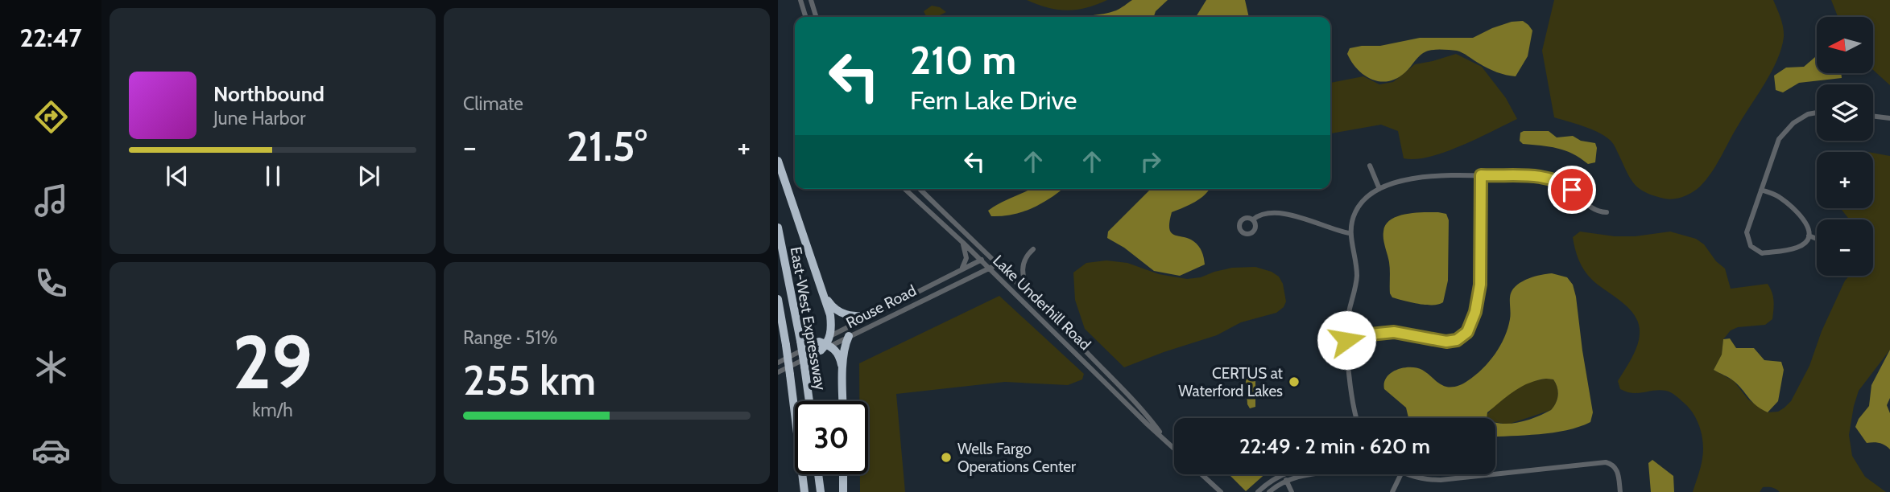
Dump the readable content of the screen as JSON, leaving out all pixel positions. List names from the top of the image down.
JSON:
{
  "streets": {
    "highway": ["East-West Expressway"],
    "street": ["Lake Underhill Road", "Rouse Road"]
  },
  "crossings": [
    ["Lake Underhill Road", "Rouse Road"]
  ],
  "places": ["CERTUS at Waterford Lakes", "Wells Fargo Operations Center"],
  "north": "left",
  "page": {
    "tabs": "22:47",
    "tile": [
      "Climate",
      ["29", "km/h"],
      ["Range · 51%", "255 km"]
    ],
    "map_buttons": ["+", "−"],
    "turn": ["210 m", "Fern Lake Drive"],
    "song": ["Northbound", "June Harbor"],
    "heat": ["−", "21.5°", "+"],
    "limit": "30",
    "trip": "22:49 · 2 min · 620 m"
  }
}
